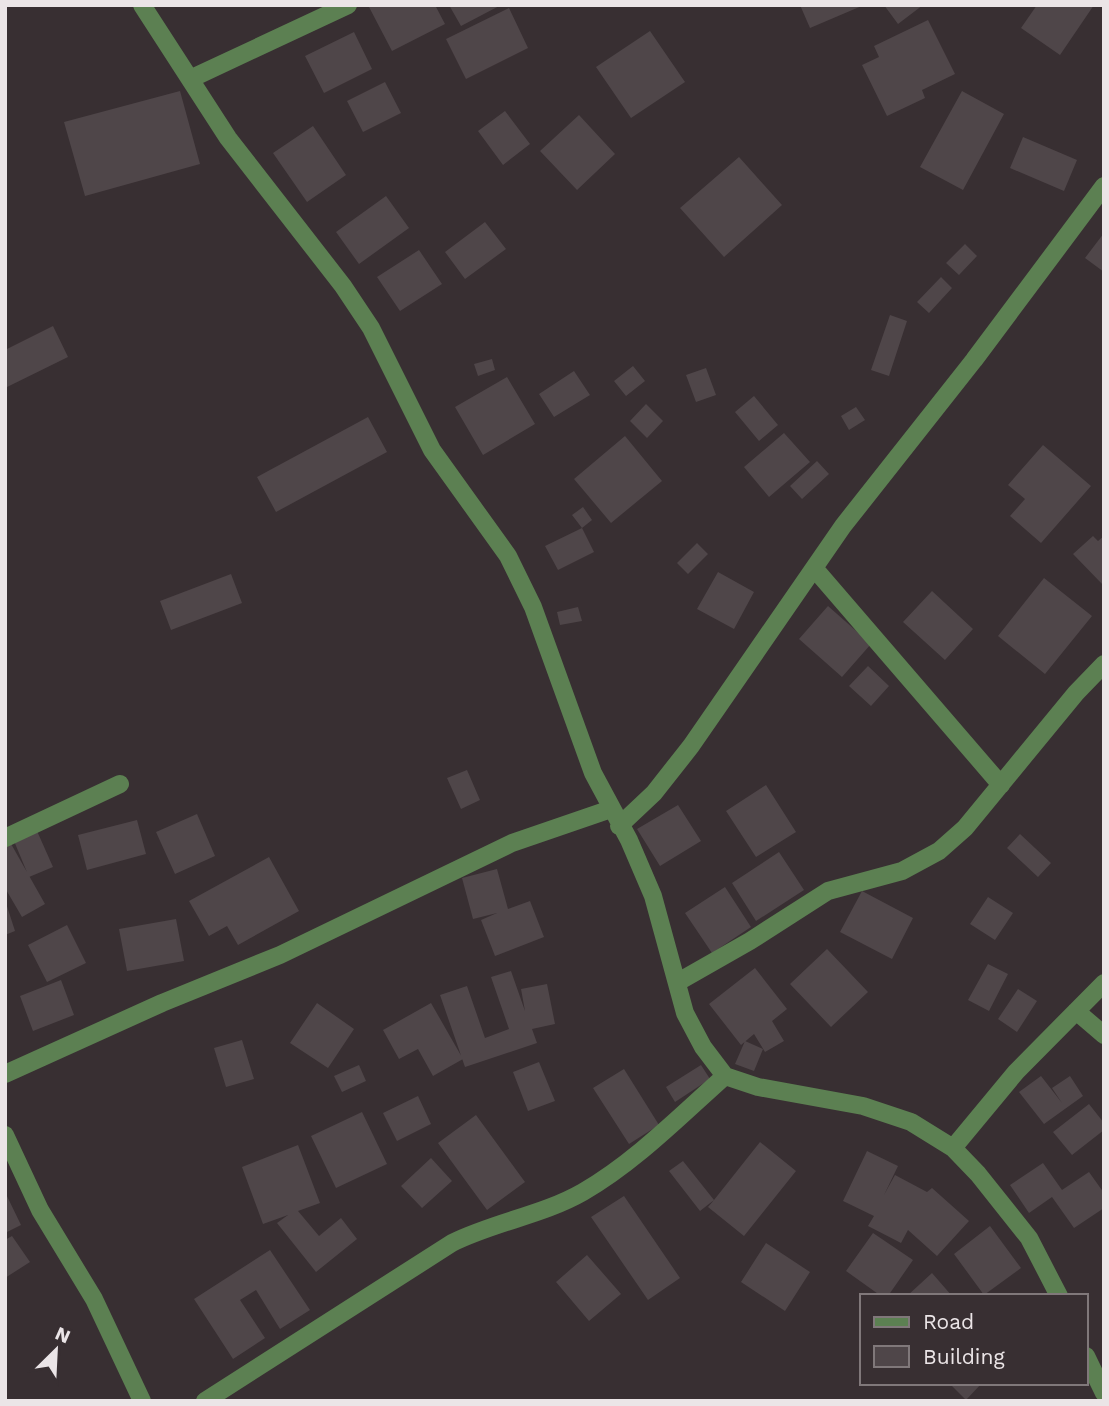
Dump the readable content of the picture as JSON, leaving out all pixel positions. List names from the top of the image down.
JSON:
{
  "legend": ["Road", "Building"],
  "north": "top right"
}
